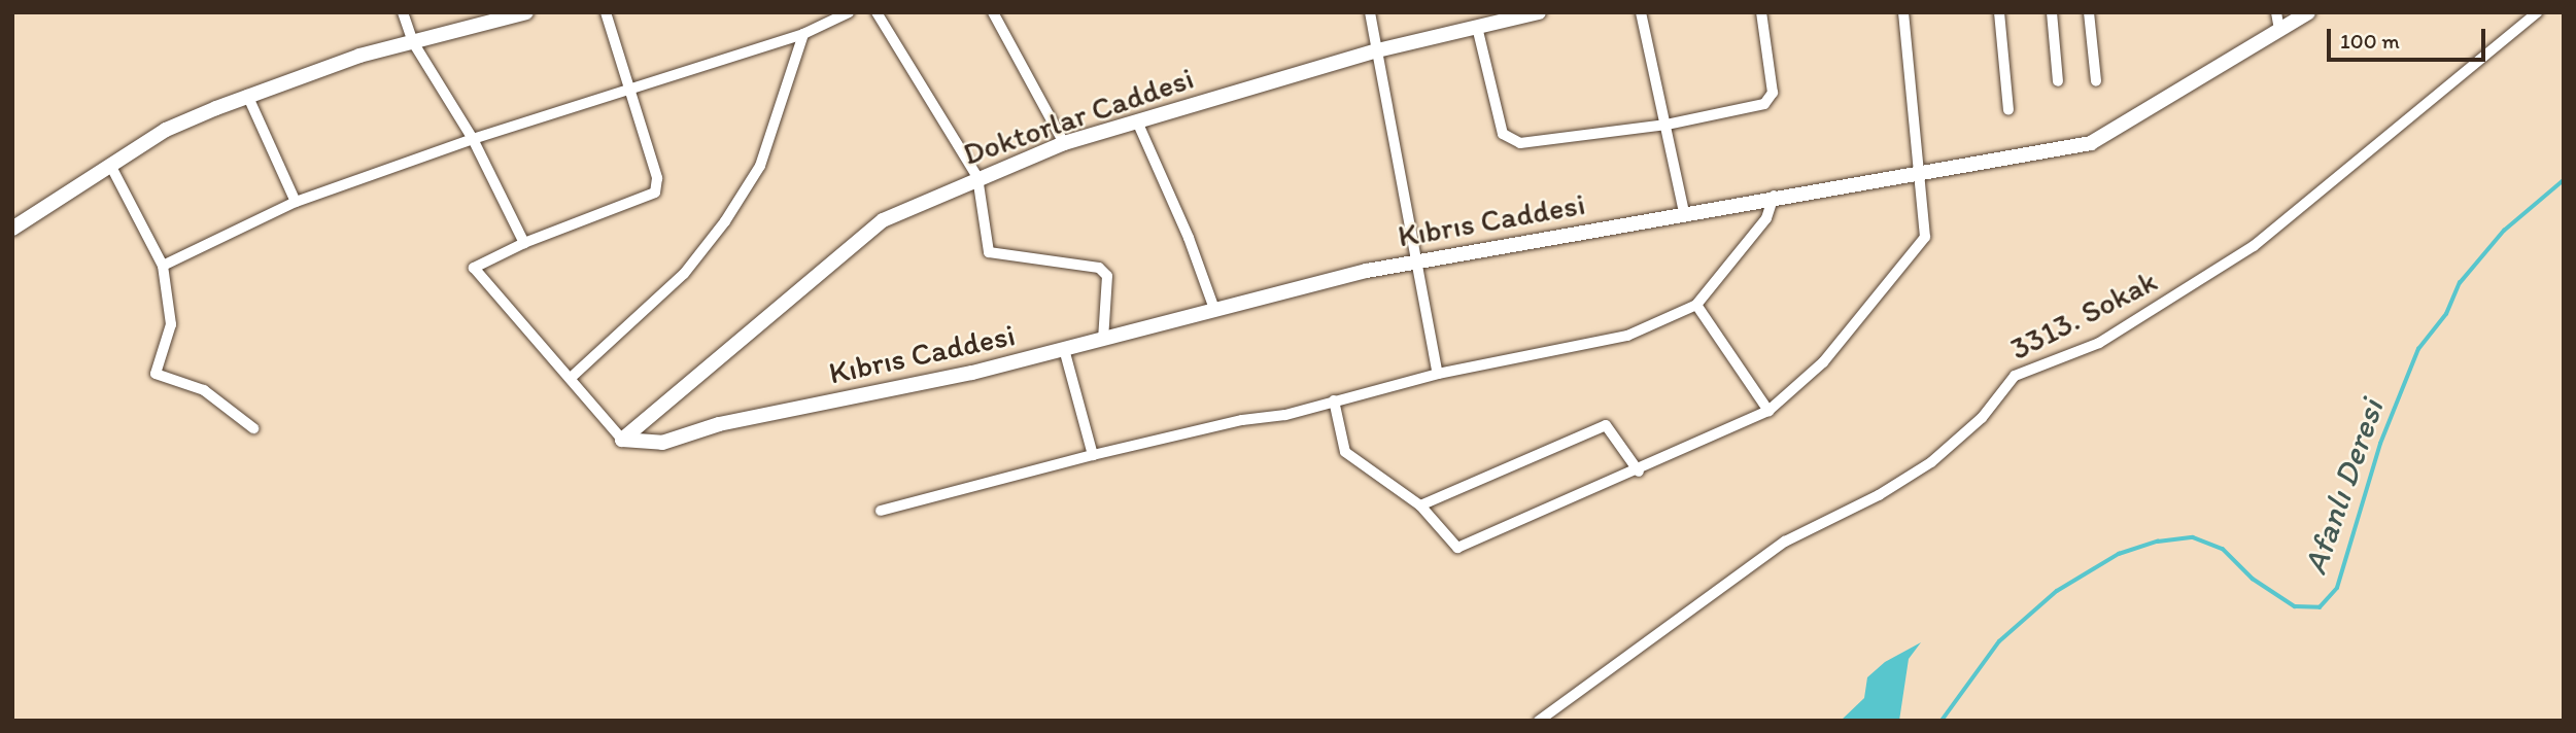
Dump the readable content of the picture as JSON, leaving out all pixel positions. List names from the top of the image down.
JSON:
{
  "streets": {
    "street": ["Doktorlar Caddesi", "Kıbrıs Caddesi", "3313. Sokak"]
  },
  "crossings": [
    ["Doktorlar Caddesi", "Kıbrıs Caddesi"]
  ],
  "water": ["Afanlı Deresi"],
  "scale_bar": "100 m"
}
